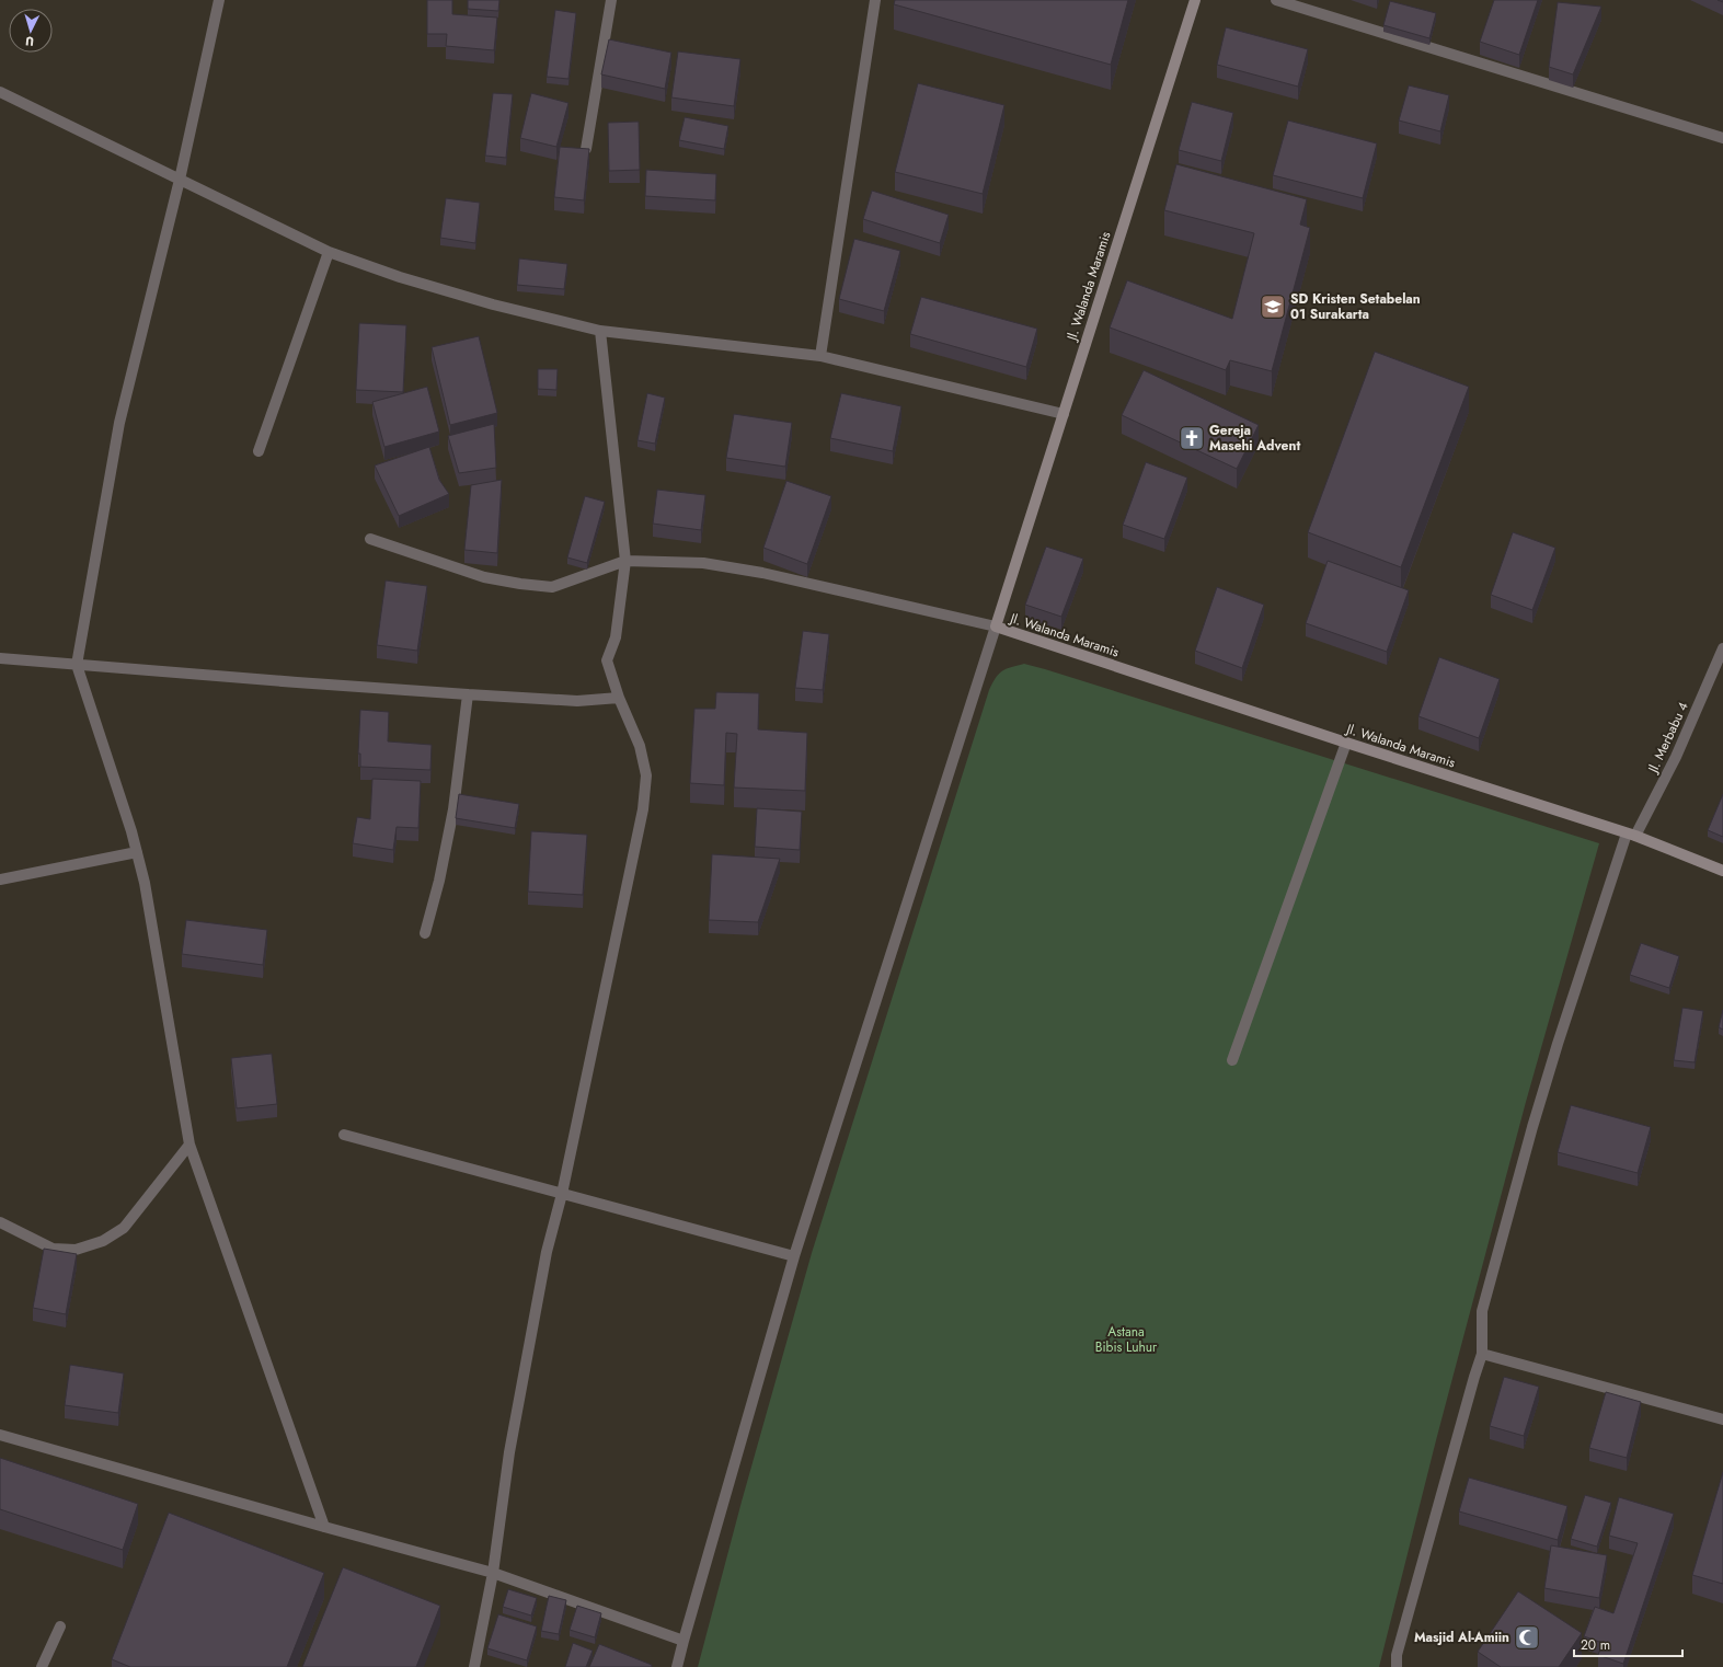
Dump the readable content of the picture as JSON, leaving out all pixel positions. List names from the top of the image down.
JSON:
{
  "streets": {
    "street": ["Jl. Walanda Maramis", "Jl. Merbabu 4"]
  },
  "crossings": [
    ["Jl. Walanda Maramis", "Jl. Merbabu 4"]
  ],
  "parks": ["Astana Bibis Luhur"],
  "places": {
    "school or university": ["SD Kristen Setabelan 01 Surakarta"],
    "church": ["Gereja Masehi Advent"],
    "mosque": ["Masjid Al-Amiin"]
  },
  "scale_bar": "20 m",
  "north": "bottom"
}
